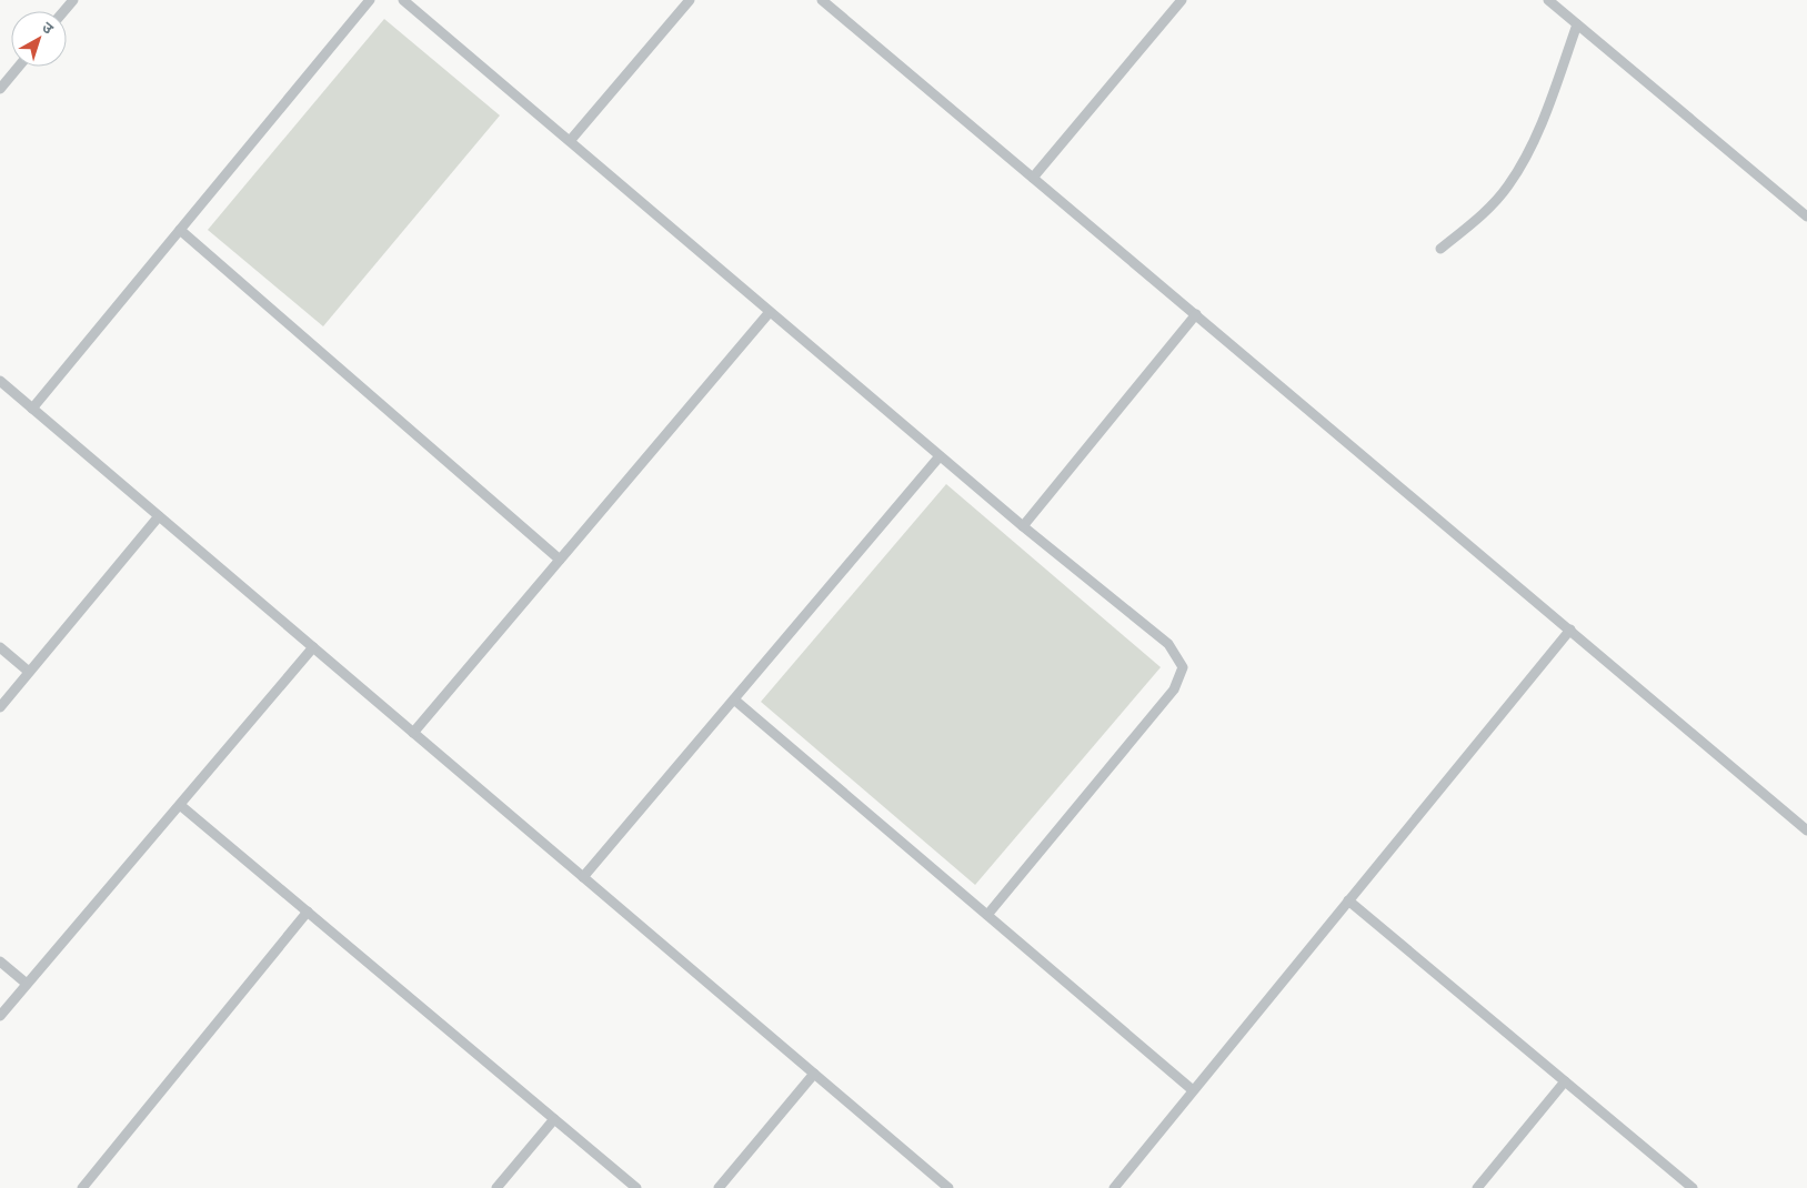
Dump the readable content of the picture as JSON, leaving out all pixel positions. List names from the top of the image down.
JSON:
{
  "north": "top right"
}
